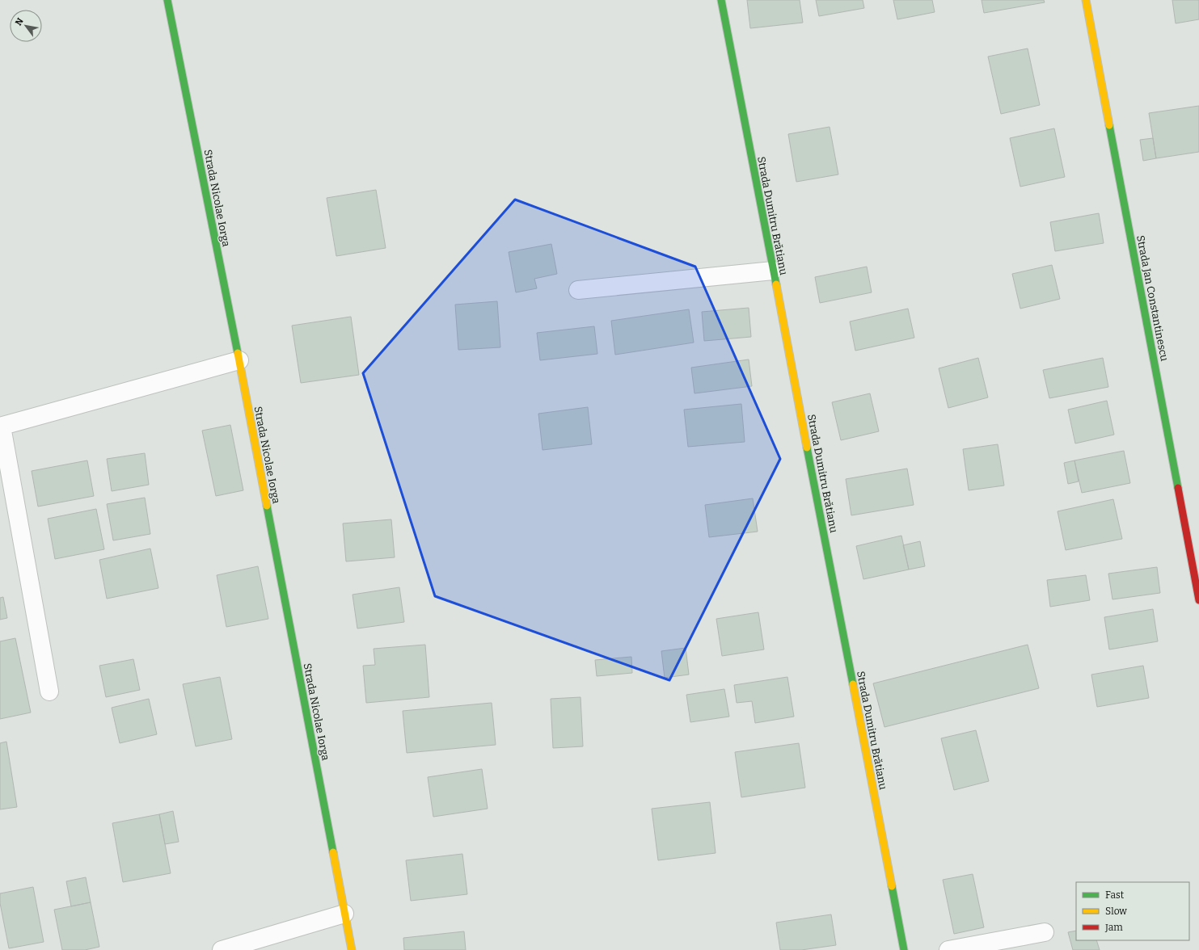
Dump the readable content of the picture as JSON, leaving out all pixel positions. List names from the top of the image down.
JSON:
{
  "streets": {
    "street": ["Strada Nicolae Iorga", "Strada Dumitru Brătianu", "Strada Jan Constantinescu"]
  },
  "legend": ["Fast", "Slow", "Jam"],
  "north": "top left"
}
